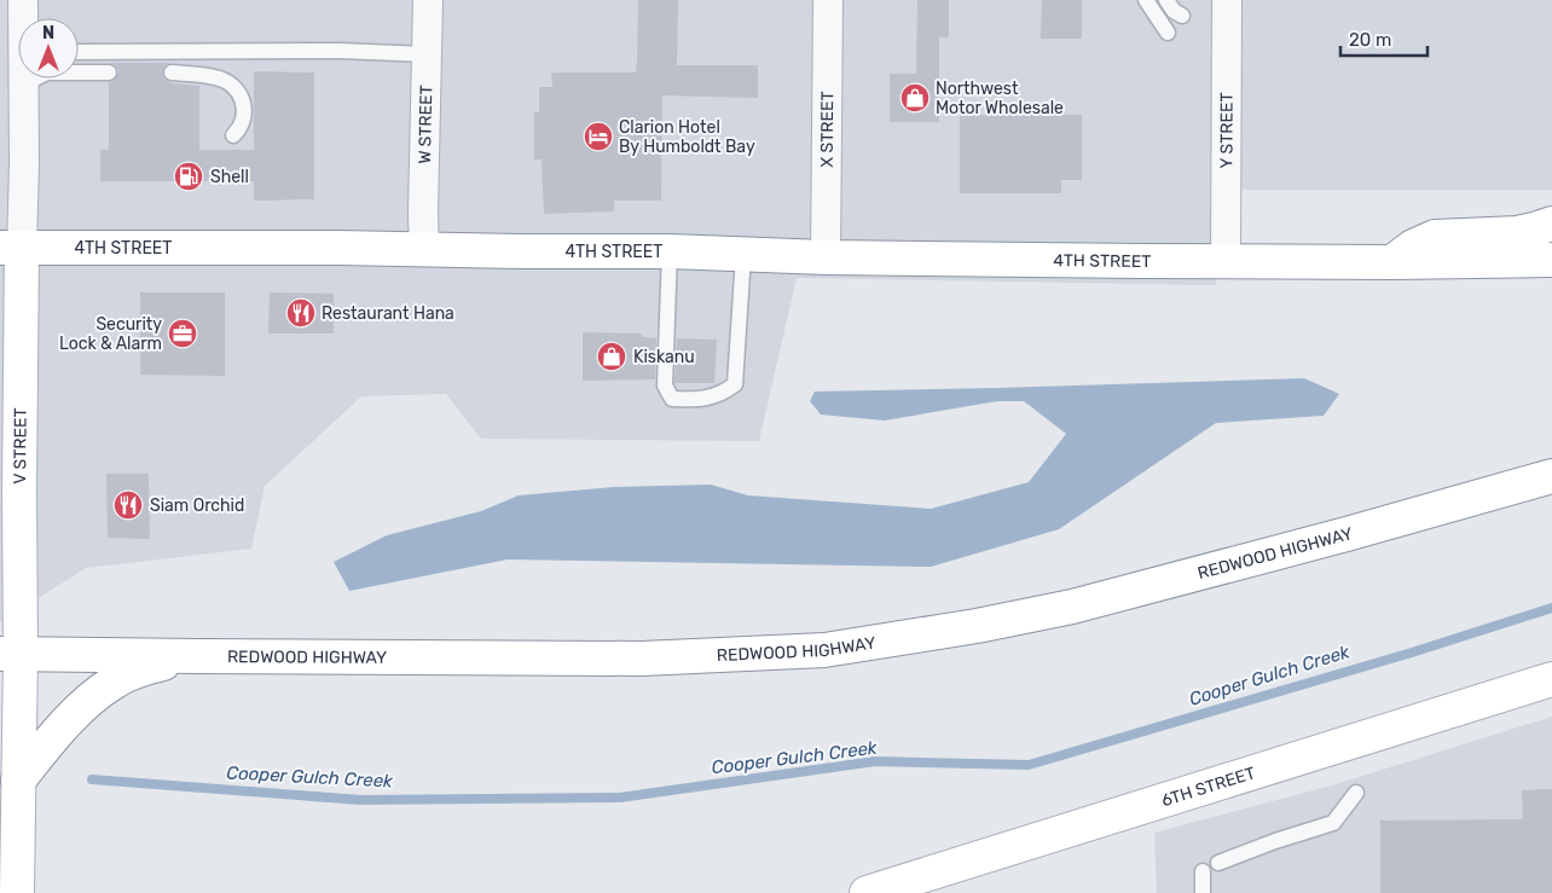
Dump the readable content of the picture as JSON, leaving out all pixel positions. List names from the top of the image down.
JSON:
{
  "streets": {
    "main road": [
      "4TH STREET",
      "V STREET",
      "REDWOOD HIGHWAY",
      "6TH STREET"
    ],
    "street": ["W STREET", "X STREET", "Y STREET"]
  },
  "crossings": [
    ["W STREET", "4TH STREET"],
    ["X STREET", "4TH STREET"],
    ["Y STREET", "4TH STREET"],
    ["4TH STREET", "V STREET"],
    ["V STREET", "REDWOOD HIGHWAY"]
  ],
  "water": ["Cooper Gulch Creek"],
  "places": {
    "shop": ["Northwest Motor Wholesale", "Kiskanu"],
    "hotel": ["Clarion Hotel By Humboldt Bay"],
    "fuel station": ["Shell"],
    "restaurant": ["Restaurant Hana", "Siam Orchid"],
    "office": ["Security Lock & Alarm"]
  },
  "scale_bar": "20 m",
  "north": "top"
}
